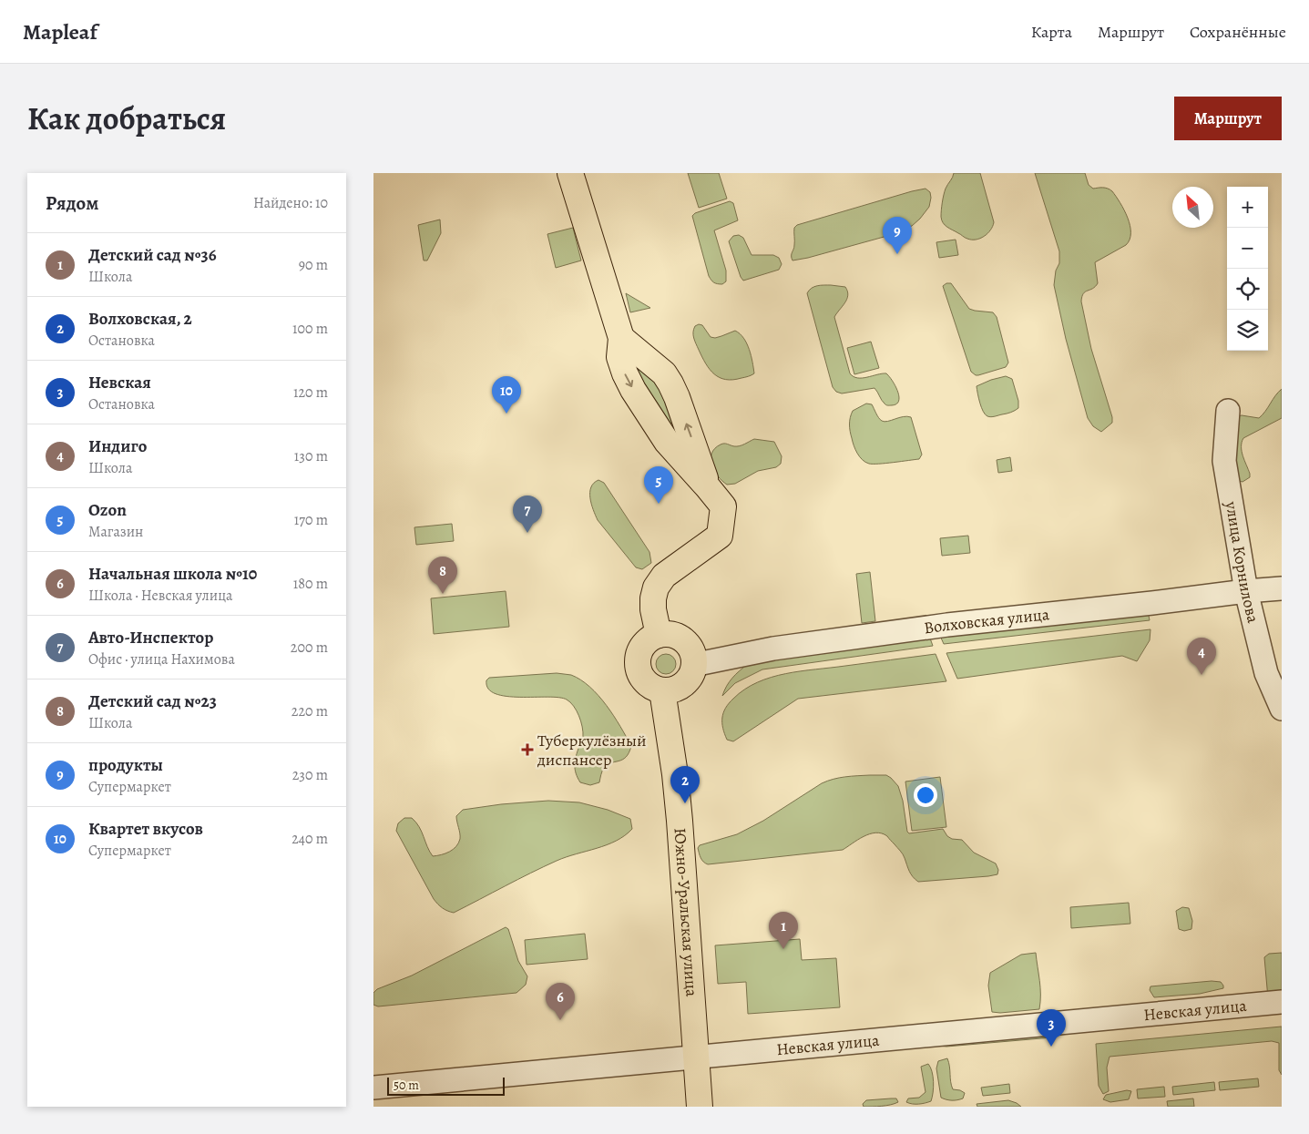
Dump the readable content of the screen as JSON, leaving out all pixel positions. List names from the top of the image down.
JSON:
{
  "streets": {
    "main road": ["Южно-Уральская улица"],
    "street": ["улица Корнилова", "Волховская улица", "Невская улица"]
  },
  "crossings": [
    ["улица Корнилова", "Волховская улица"],
    ["Волховская улица", "Южно-Уральская улица"],
    ["Южно-Уральская улица", "Невская улица"]
  ],
  "places": {
    "health": ["Туберкулёзный диспансер"]
  },
  "scale_bar": "50 m",
  "north": "top left",
  "page": {
    "header": "Mapleaf",
    "nav": ["Карта", "Маршрут", "Сохранённые"],
    "title": "Как добраться",
    "buttons": "Маршрут",
    "heading": ["Рядом", "Найдено: 10"],
    "map_buttons": ["+", "−"],
    "pins": [
      "9",
      "10",
      "5",
      "7",
      "8",
      "4",
      "2",
      "1",
      "6",
      "3"
    ],
    "list": [
      {
        "mark": "1",
        "name": "Детский сад №36",
        "note": "Школа",
        "value": "90 m"
      },
      {
        "mark": "2",
        "name": "Волховская, 2",
        "note": "Остановка",
        "value": "100 m"
      },
      {
        "mark": "3",
        "name": "Невская",
        "note": "Остановка",
        "value": "120 m"
      },
      {
        "mark": "4",
        "name": "Индиго",
        "note": "Школа",
        "value": "130 m"
      },
      {
        "mark": "5",
        "name": "Ozon",
        "note": "Магазин",
        "value": "170 m"
      },
      {
        "mark": "6",
        "name": "Начальная школа №10",
        "note": "Школа · Невская улица",
        "value": "180 m"
      },
      {
        "mark": "7",
        "name": "Авто-Инспектор",
        "note": "Офис · улица Нахимова",
        "value": "200 m"
      },
      {
        "mark": "8",
        "name": "Детский сад №23",
        "note": "Школа",
        "value": "220 m"
      },
      {
        "mark": "9",
        "name": "продукты",
        "note": "Супермаркет",
        "value": "230 m"
      },
      {
        "mark": "10",
        "name": "Квартет вкусов",
        "note": "Супермаркет",
        "value": "240 m"
      }
    ],
    "scale": "50 m"
  }
}
